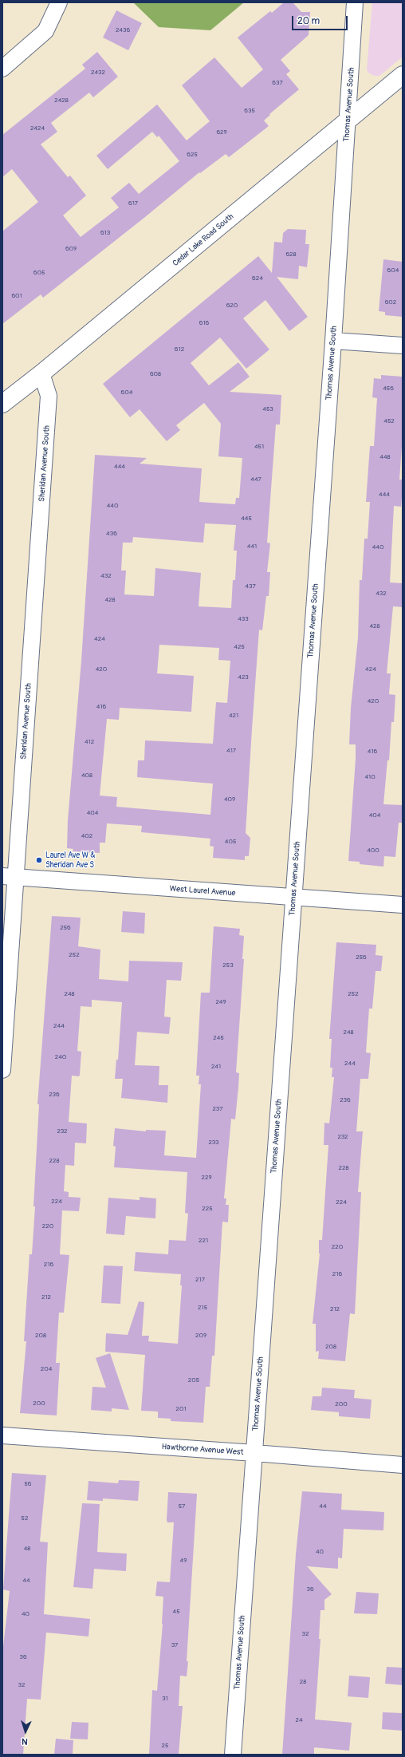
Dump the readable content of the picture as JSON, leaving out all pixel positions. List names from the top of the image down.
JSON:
{
  "streets": {
    "street": [
      "Thomas Avenue South",
      "Cedar Lake Road South",
      "Sheridan Avenue South",
      "West Laurel Avenue",
      "Hawthorne Avenue West"
    ]
  },
  "crossings": [
    ["Thomas Avenue South", "Cedar Lake Road South"],
    ["Thomas Avenue South", "West Laurel Avenue"],
    ["Thomas Avenue South", "Hawthorne Avenue West"],
    ["Cedar Lake Road South", "Sheridan Avenue South"],
    ["Sheridan Avenue South", "West Laurel Avenue"]
  ],
  "places": ["Laurel Ave W & Sheridan Ave S"],
  "house_numbers": [
    "2436",
    "2432",
    "637",
    "2428",
    "635",
    "2424",
    "629",
    "625",
    "617",
    "613",
    "609",
    "628",
    "604",
    "605",
    "624",
    "601",
    "602",
    "620",
    "616",
    "612",
    "608",
    "456",
    "604",
    "453",
    "452",
    "451",
    "448",
    "444",
    "447",
    "444",
    "440",
    "445",
    "436",
    "441",
    "440",
    "432",
    "437",
    "432",
    "428",
    "433",
    "428",
    "424",
    "425",
    "420",
    "424",
    "423",
    "420",
    "416",
    "421",
    "412",
    "417",
    "416",
    "408",
    "410",
    "409",
    "404",
    "404",
    "402",
    "405",
    "400",
    "256",
    "252",
    "256",
    "253",
    "248",
    "252",
    "249",
    "244",
    "248",
    "245",
    "240",
    "244",
    "241",
    "236",
    "236",
    "237",
    "232",
    "232",
    "233",
    "228",
    "228",
    "229",
    "224",
    "224",
    "225",
    "220",
    "221",
    "220",
    "216",
    "216",
    "217",
    "212",
    "215",
    "212",
    "208",
    "209",
    "208",
    "204",
    "205",
    "200",
    "200",
    "201",
    "56",
    "57",
    "44",
    "52",
    "48",
    "40",
    "49",
    "44",
    "36",
    "45",
    "40",
    "32",
    "37",
    "36",
    "28",
    "32",
    "31",
    "24",
    "25"
  ],
  "scale_bar": "20 m",
  "north": "bottom"
}
